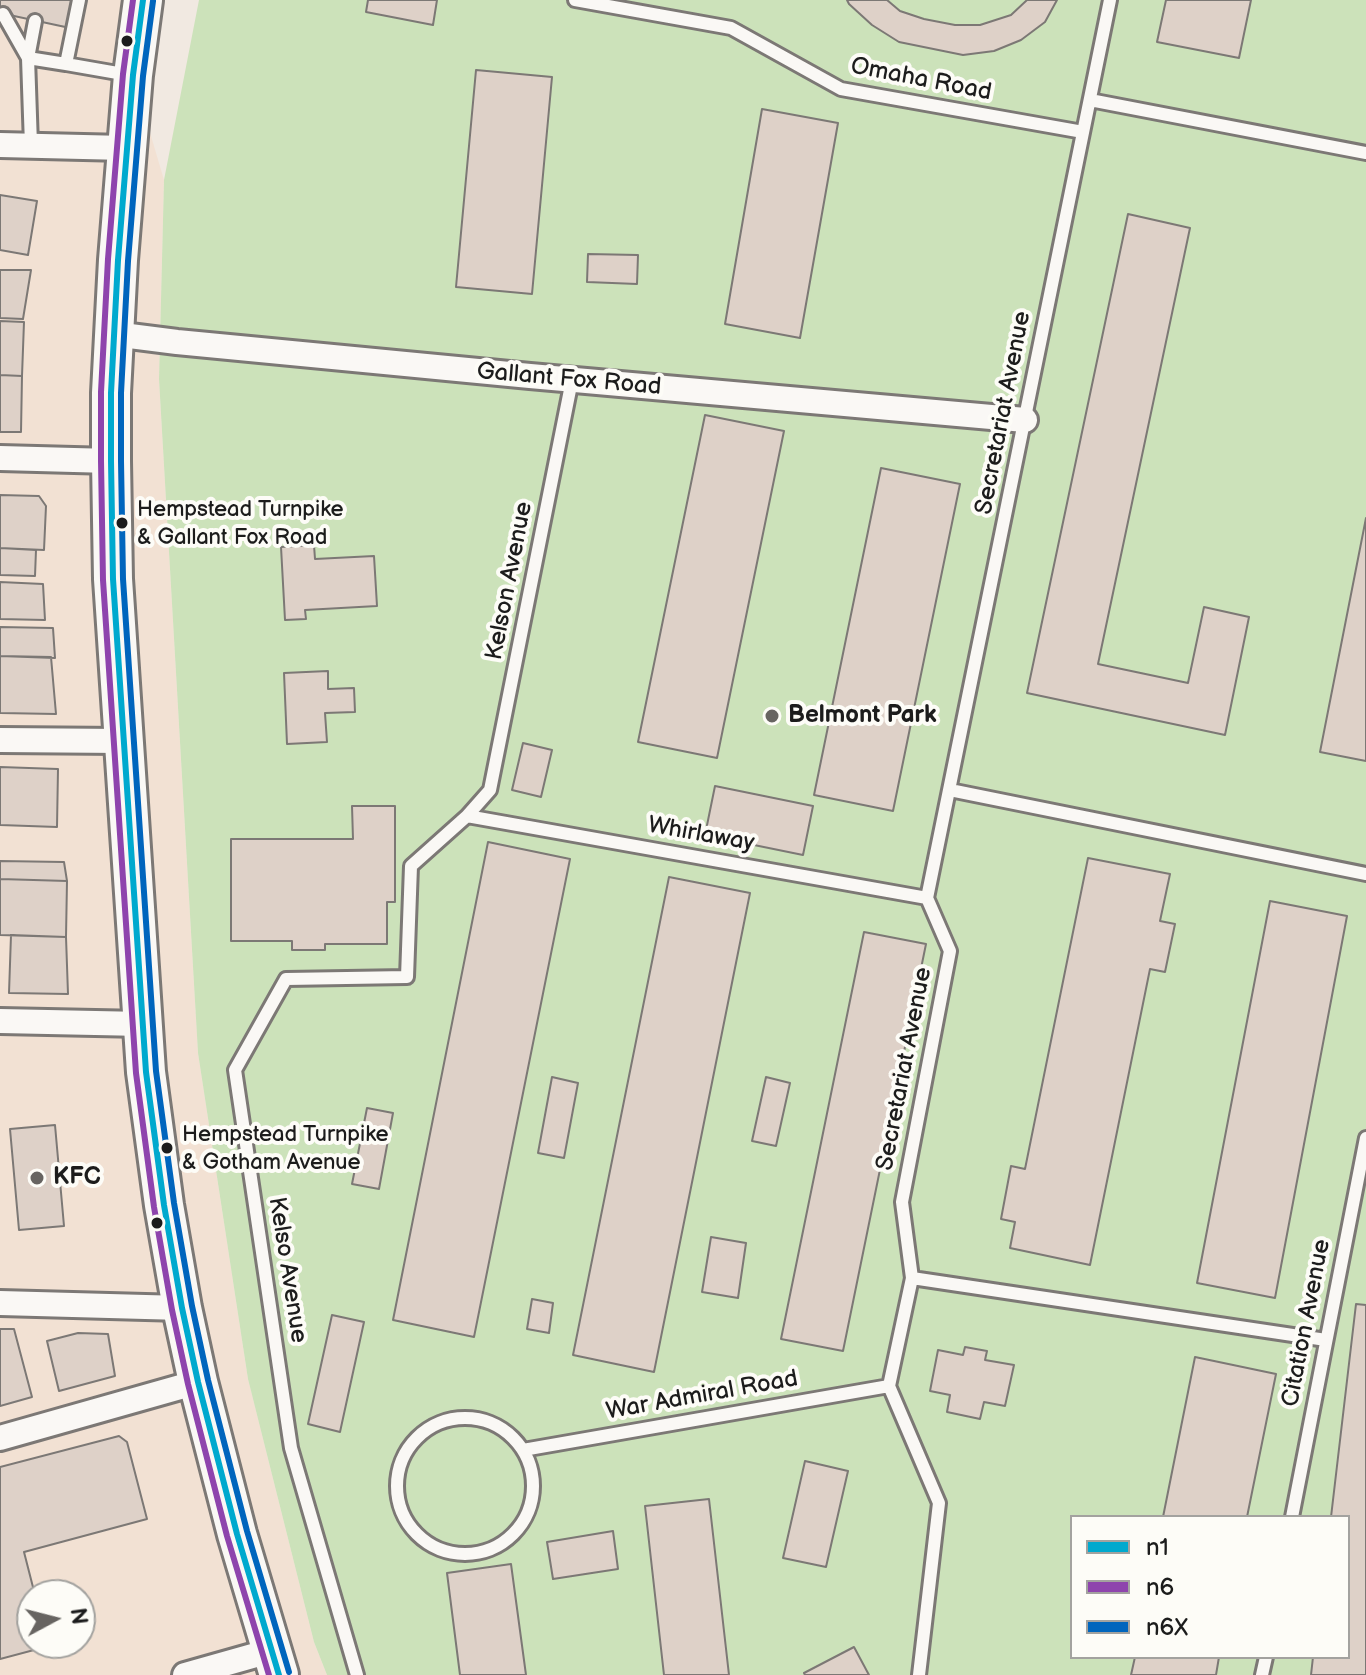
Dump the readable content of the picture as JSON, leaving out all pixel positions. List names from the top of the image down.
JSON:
{
  "streets": {
    "street": ["Gallant Fox Road"],
    "lane": [
      "Omaha Road",
      "Secretariat Avenue",
      "Kelson Avenue",
      "Whirlaway",
      "Kelso Avenue",
      "Citation Avenue",
      "War Admiral Road"
    ]
  },
  "crossings": [
    ["Omaha Road", "Secretariat Avenue"],
    ["Gallant Fox Road", "Secretariat Avenue"],
    ["Gallant Fox Road", "Kelson Avenue"],
    ["Secretariat Avenue", "Whirlaway"],
    ["Secretariat Avenue", "War Admiral Road"],
    ["Kelson Avenue", "Kelso Avenue"],
    ["Whirlaway", "Kelso Avenue"]
  ],
  "places": [
    "Hempstead Turnpike & Gallant Fox Road",
    "Belmont Park",
    "Hempstead Turnpike & Gotham Avenue",
    "KFC"
  ],
  "lines": ["transit line n1", "transit line n6", "transit line n6X"],
  "legend": ["n1", "n6", "n6X"],
  "north": "right"
}
